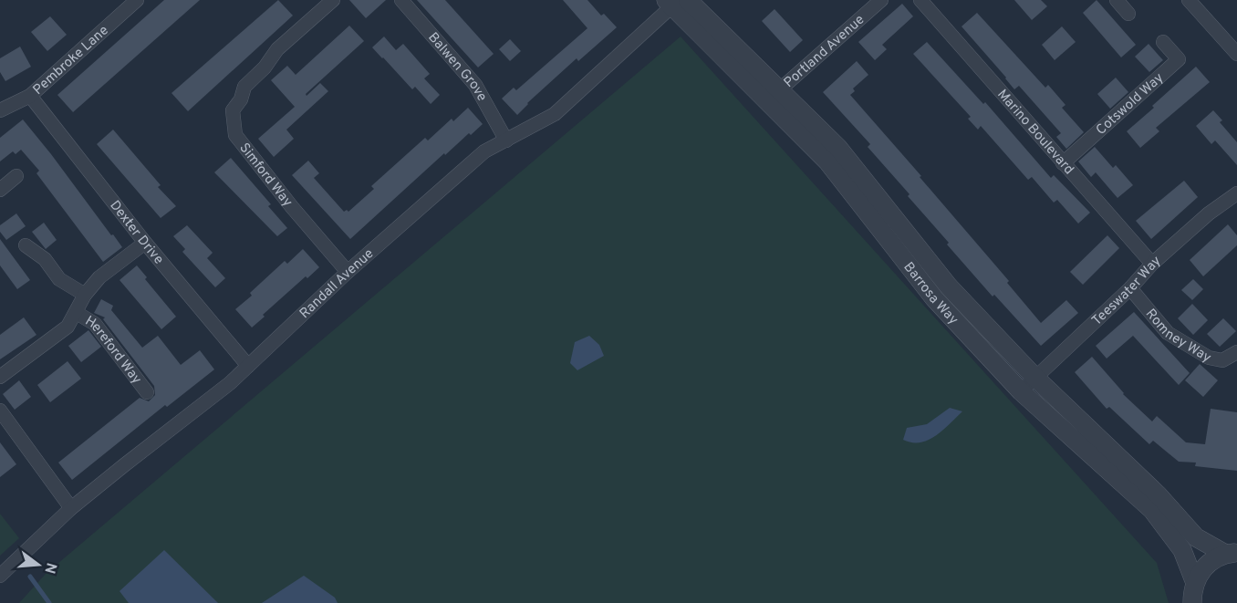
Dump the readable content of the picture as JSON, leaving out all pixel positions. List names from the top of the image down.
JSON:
{
  "streets": {
    "street": [
      "Portland Avenue",
      "Pembroke Lane",
      "Balwen Grove",
      "Cotswold Way",
      "Marino Boulevard",
      "Simford Way",
      "Dexter Drive",
      "Randall Avenue",
      "Teeswater Way",
      "Barrosa Way",
      "Romney Way",
      "Hereford Way"
    ]
  },
  "crossings": [
    ["Portland Avenue", "Barrosa Way"],
    ["Pembroke Lane", "Dexter Drive"],
    ["Balwen Grove", "Randall Avenue"],
    ["Cotswold Way", "Marino Boulevard"],
    ["Marino Boulevard", "Teeswater Way"],
    ["Simford Way", "Randall Avenue"],
    ["Dexter Drive", "Randall Avenue"],
    ["Dexter Drive", "Hereford Way"],
    ["Randall Avenue", "Barrosa Way"],
    ["Teeswater Way", "Barrosa Way"],
    ["Teeswater Way", "Romney Way"]
  ],
  "north": "right"
}
